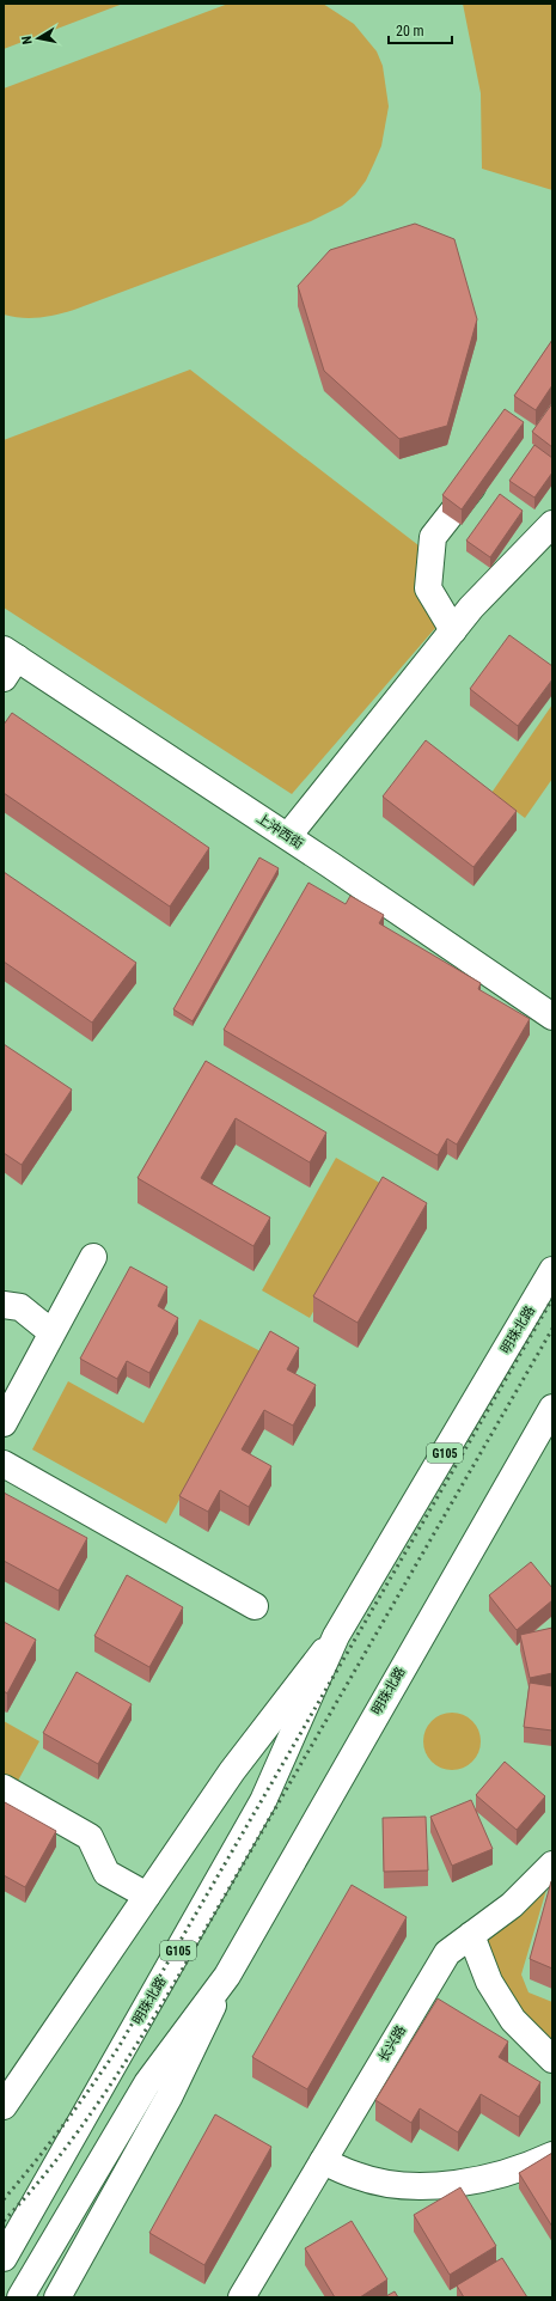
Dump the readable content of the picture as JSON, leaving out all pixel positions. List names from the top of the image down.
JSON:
{
  "streets": {
    "main road": [
      "上沖西街",
      "明珠北路",
      "G105",
      "长兴路"
    ]
  },
  "scale_bar": "20 m",
  "north": "left"
}
